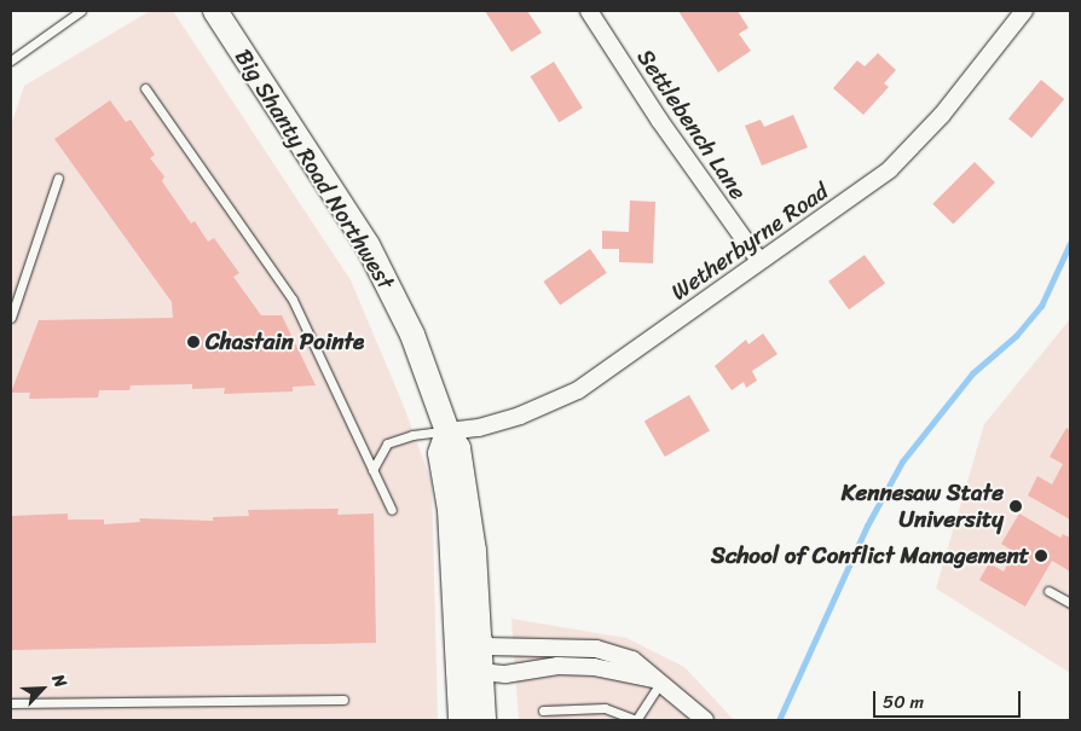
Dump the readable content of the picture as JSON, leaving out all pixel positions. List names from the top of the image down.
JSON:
{
  "streets": {
    "street": ["Settlebench Lane", "Big Shanty Road Northwest", "Wetherbyrne Road"]
  },
  "crossings": [
    ["Settlebench Lane", "Wetherbyrne Road"],
    ["Big Shanty Road Northwest", "Wetherbyrne Road"]
  ],
  "places": ["Chastain Pointe", "Kennesaw State University", "School of Conflict Management"],
  "scale_bar": "50 m",
  "north": "top right"
}
